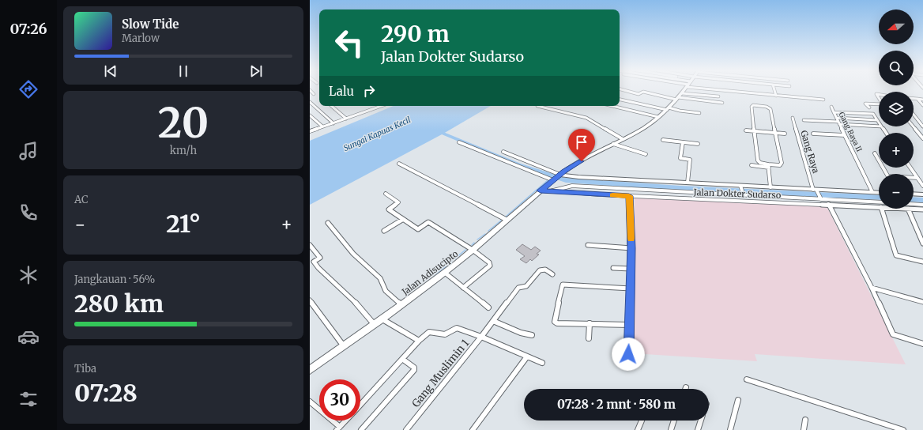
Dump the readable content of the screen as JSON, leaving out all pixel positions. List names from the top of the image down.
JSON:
{
  "streets": {
    "main road": ["Jalan Adisucipto"],
    "street": [
      "Gang Raya II",
      "Gang Raya",
      "Jalan Dokter Sudarso",
      "Gang Muslimin 1"
    ]
  },
  "water": ["Sungai Kapuas Kecil"],
  "north": "left",
  "page": {
    "tabs": "07:26",
    "map_buttons": ["+", "−"],
    "turn": ["290 m", "Jalan Dokter Sudarso"],
    "song": ["Slow Tide", "Marlow"],
    "then": "Lalu",
    "tile": [
      ["20", "km/h"],
      "AC",
      ["Jangkauan · 56%", "280 km"],
      ["Tiba", "07:28"]
    ],
    "heat": ["−", "21°", "+"],
    "limit": "30",
    "trip": "07:28 · 2 mnt · 580 m"
  }
}
